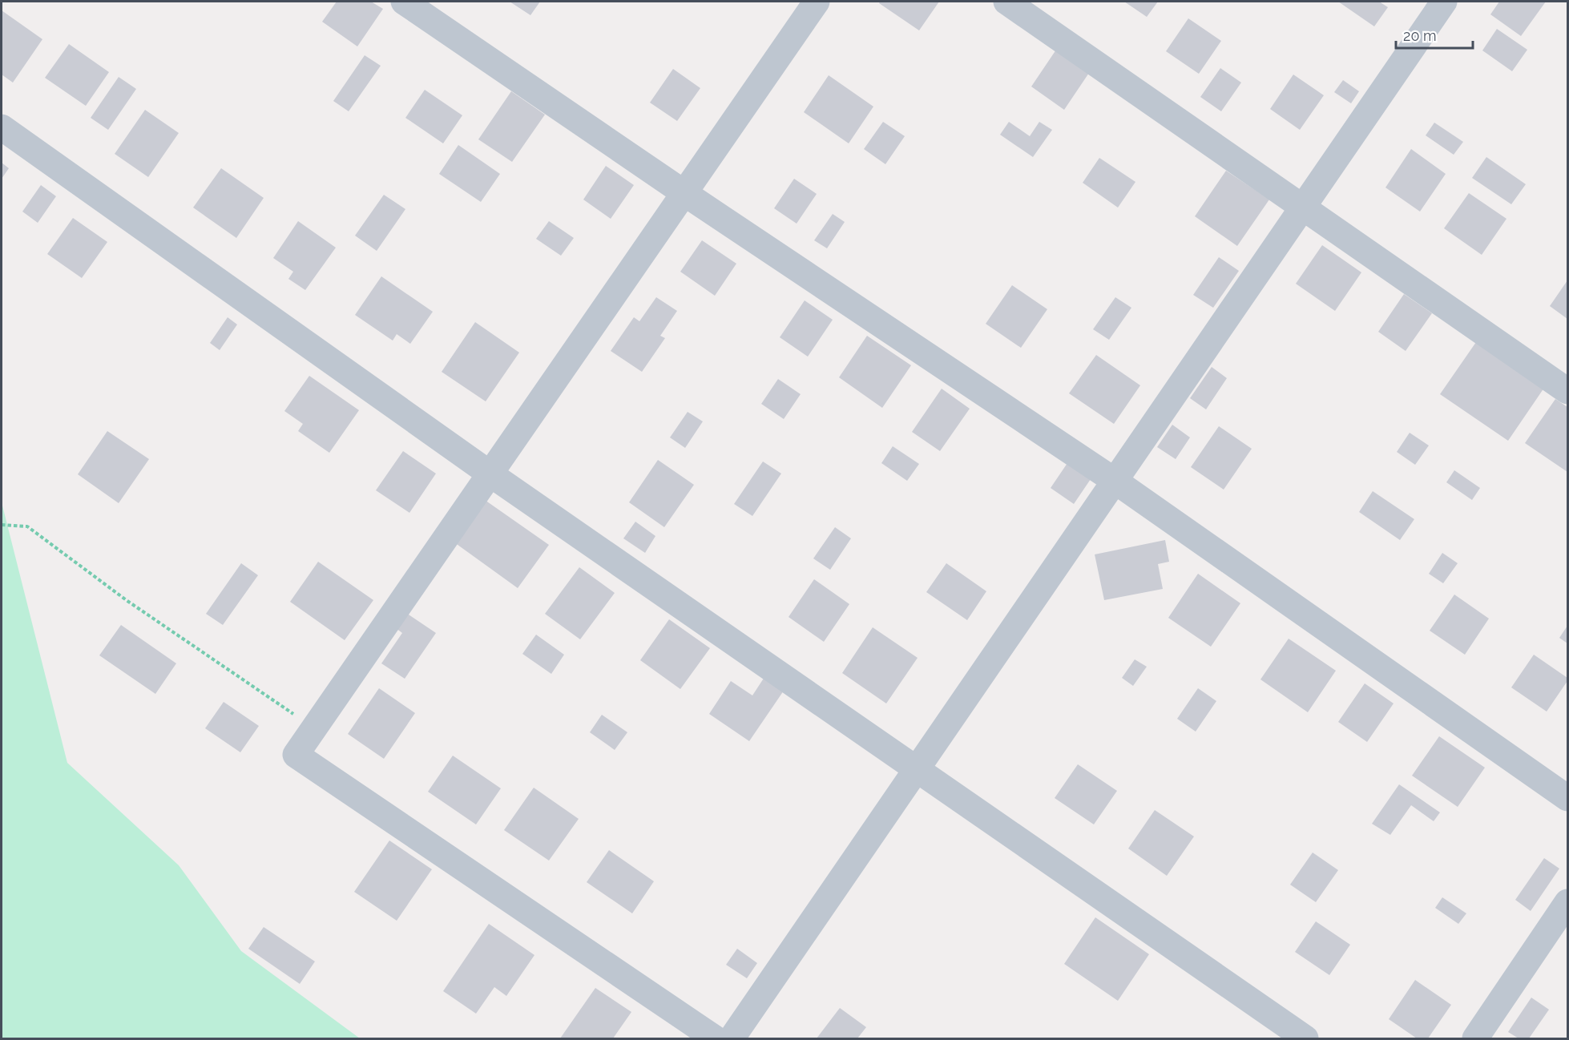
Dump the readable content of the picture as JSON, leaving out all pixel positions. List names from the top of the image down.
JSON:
{
  "scale_bar": "20 m"
}
